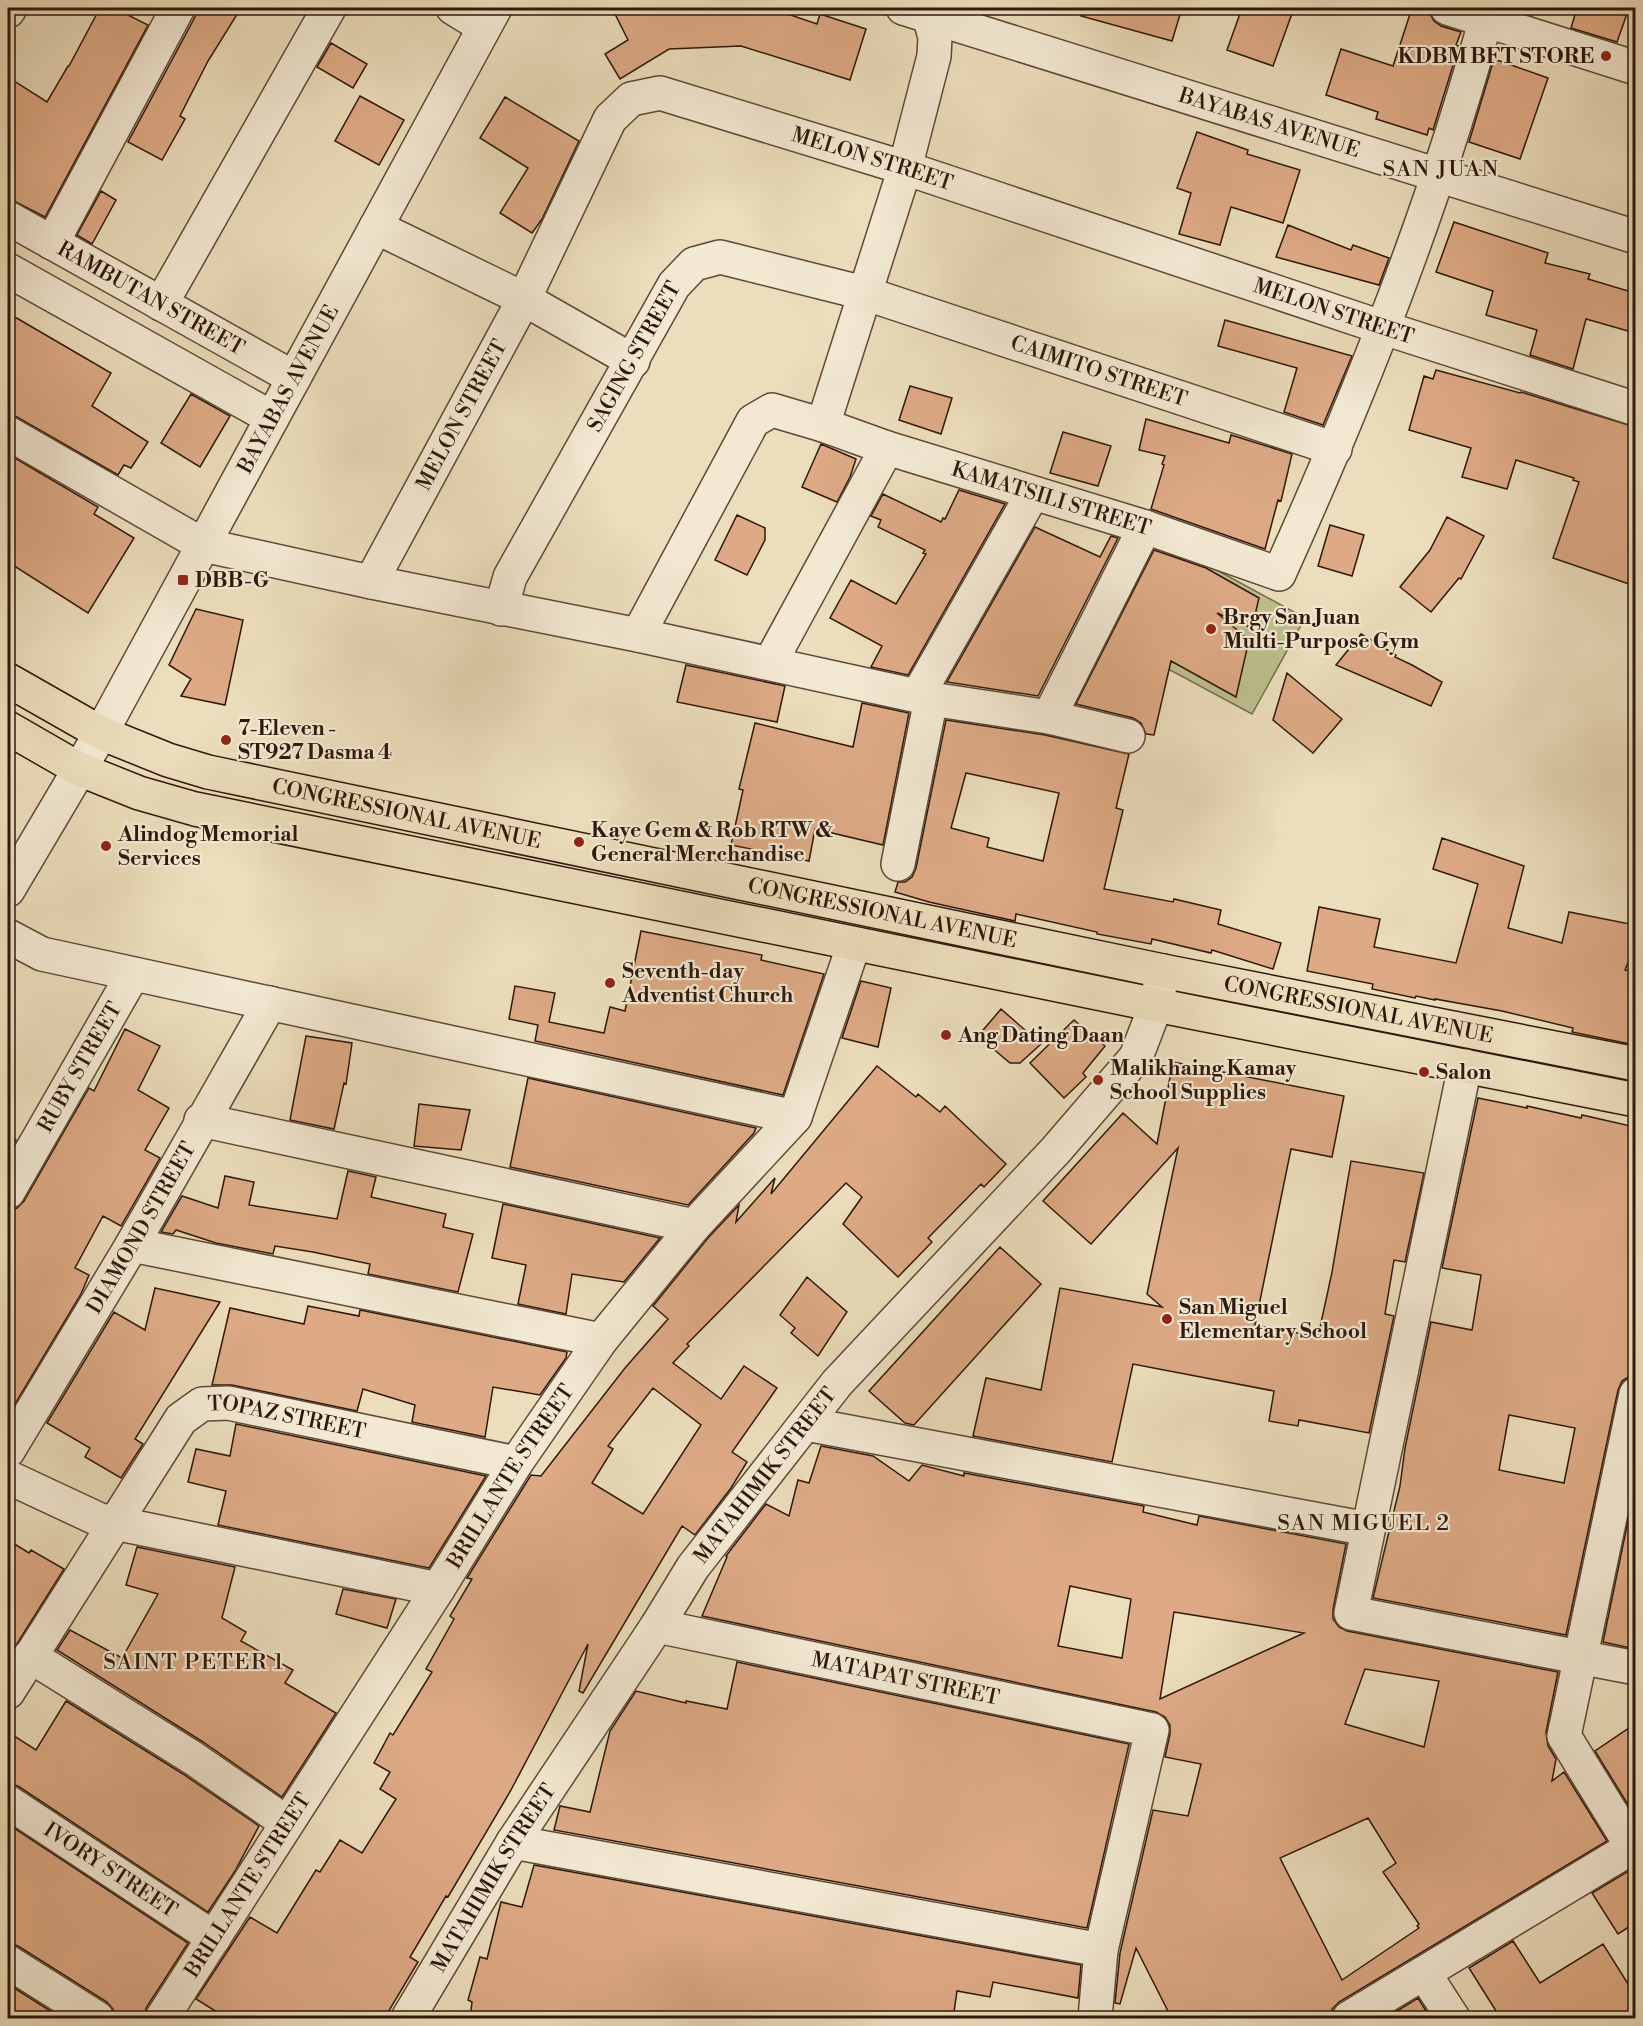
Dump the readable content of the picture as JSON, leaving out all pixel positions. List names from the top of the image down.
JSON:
{
  "streets": {
    "main road": ["CONGRESSIONAL AVENUE"],
    "street": [
      "BAYABAS AVENUE",
      "MELON STREET",
      "RAMBUTAN STREET",
      "SAGING STREET",
      "CAIMITO STREET",
      "KAMATSILI STREET",
      "RUBY STREET",
      "DIAMOND STREET",
      "TOPAZ STREET",
      "MATAHIMIK STREET",
      "BRILLANTE STREET",
      "MATAPAT STREET",
      "IVORY STREET"
    ]
  },
  "crossings": [
    ["BAYABAS AVENUE", "RAMBUTAN STREET"],
    ["BAYABAS AVENUE", "CONGRESSIONAL AVENUE"],
    ["SAGING STREET", "CAIMITO STREET"],
    ["CAIMITO STREET", "KAMATSILI STREET"],
    ["CONGRESSIONAL AVENUE", "MATAHIMIK STREET"],
    ["CONGRESSIONAL AVENUE", "BRILLANTE STREET"],
    ["TOPAZ STREET", "BRILLANTE STREET"],
    ["MATAHIMIK STREET", "MATAPAT STREET"],
    ["BRILLANTE STREET", "IVORY STREET"]
  ],
  "districts": ["SAN JUAN", "SAN MIGUEL 2", "SAINT PETER 1"],
  "places": {
    "other": [
      "KDBM BFT STORE",
      "Brgy San Juan Multi-Purpose Gym",
      "7-Eleven - ST927 Dasma 4",
      "Kaye Gem & Rob RTW & General Merchandise",
      "Alindog Memorial Services",
      "Seventh-day Adventist Church",
      "Ang Dating Daan",
      "Salon",
      "Malikhaing Kamay School Supplies",
      "San Miguel Elementary School"
    ],
    "transit": ["DBB-G"]
  }
}
